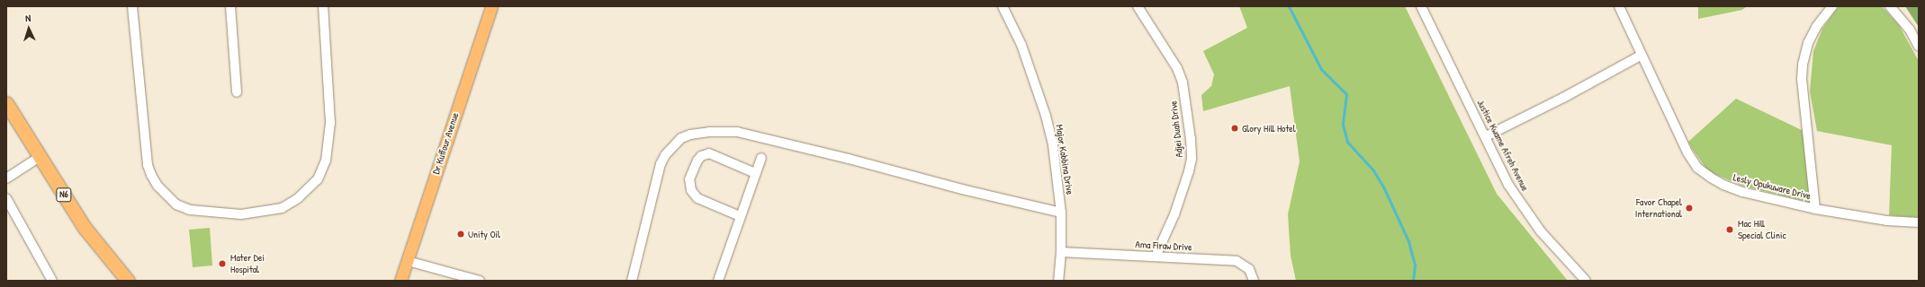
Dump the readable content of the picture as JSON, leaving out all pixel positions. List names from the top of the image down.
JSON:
{
  "streets": {
    "highway": ["N6"],
    "main road": ["Dr Kuffour Avenue"],
    "street": [
      "Adjei Duah Drive",
      "Justice Kwame Afreh Avenue",
      "Major Kobbina Drive",
      "Lesly Opukuware Drive",
      "Ama Firaw Drive"
    ]
  },
  "crossings": [
    ["Adjei Duah Drive", "Ama Firaw Drive"],
    ["Major Kobbina Drive", "Ama Firaw Drive"]
  ],
  "places": [
    "Glory Hill Hotel",
    "Favor Chapel International",
    "Mac Hill Special Clinic",
    "Unity Oil",
    "Mater Dei Hospital"
  ],
  "north": "top"
}
